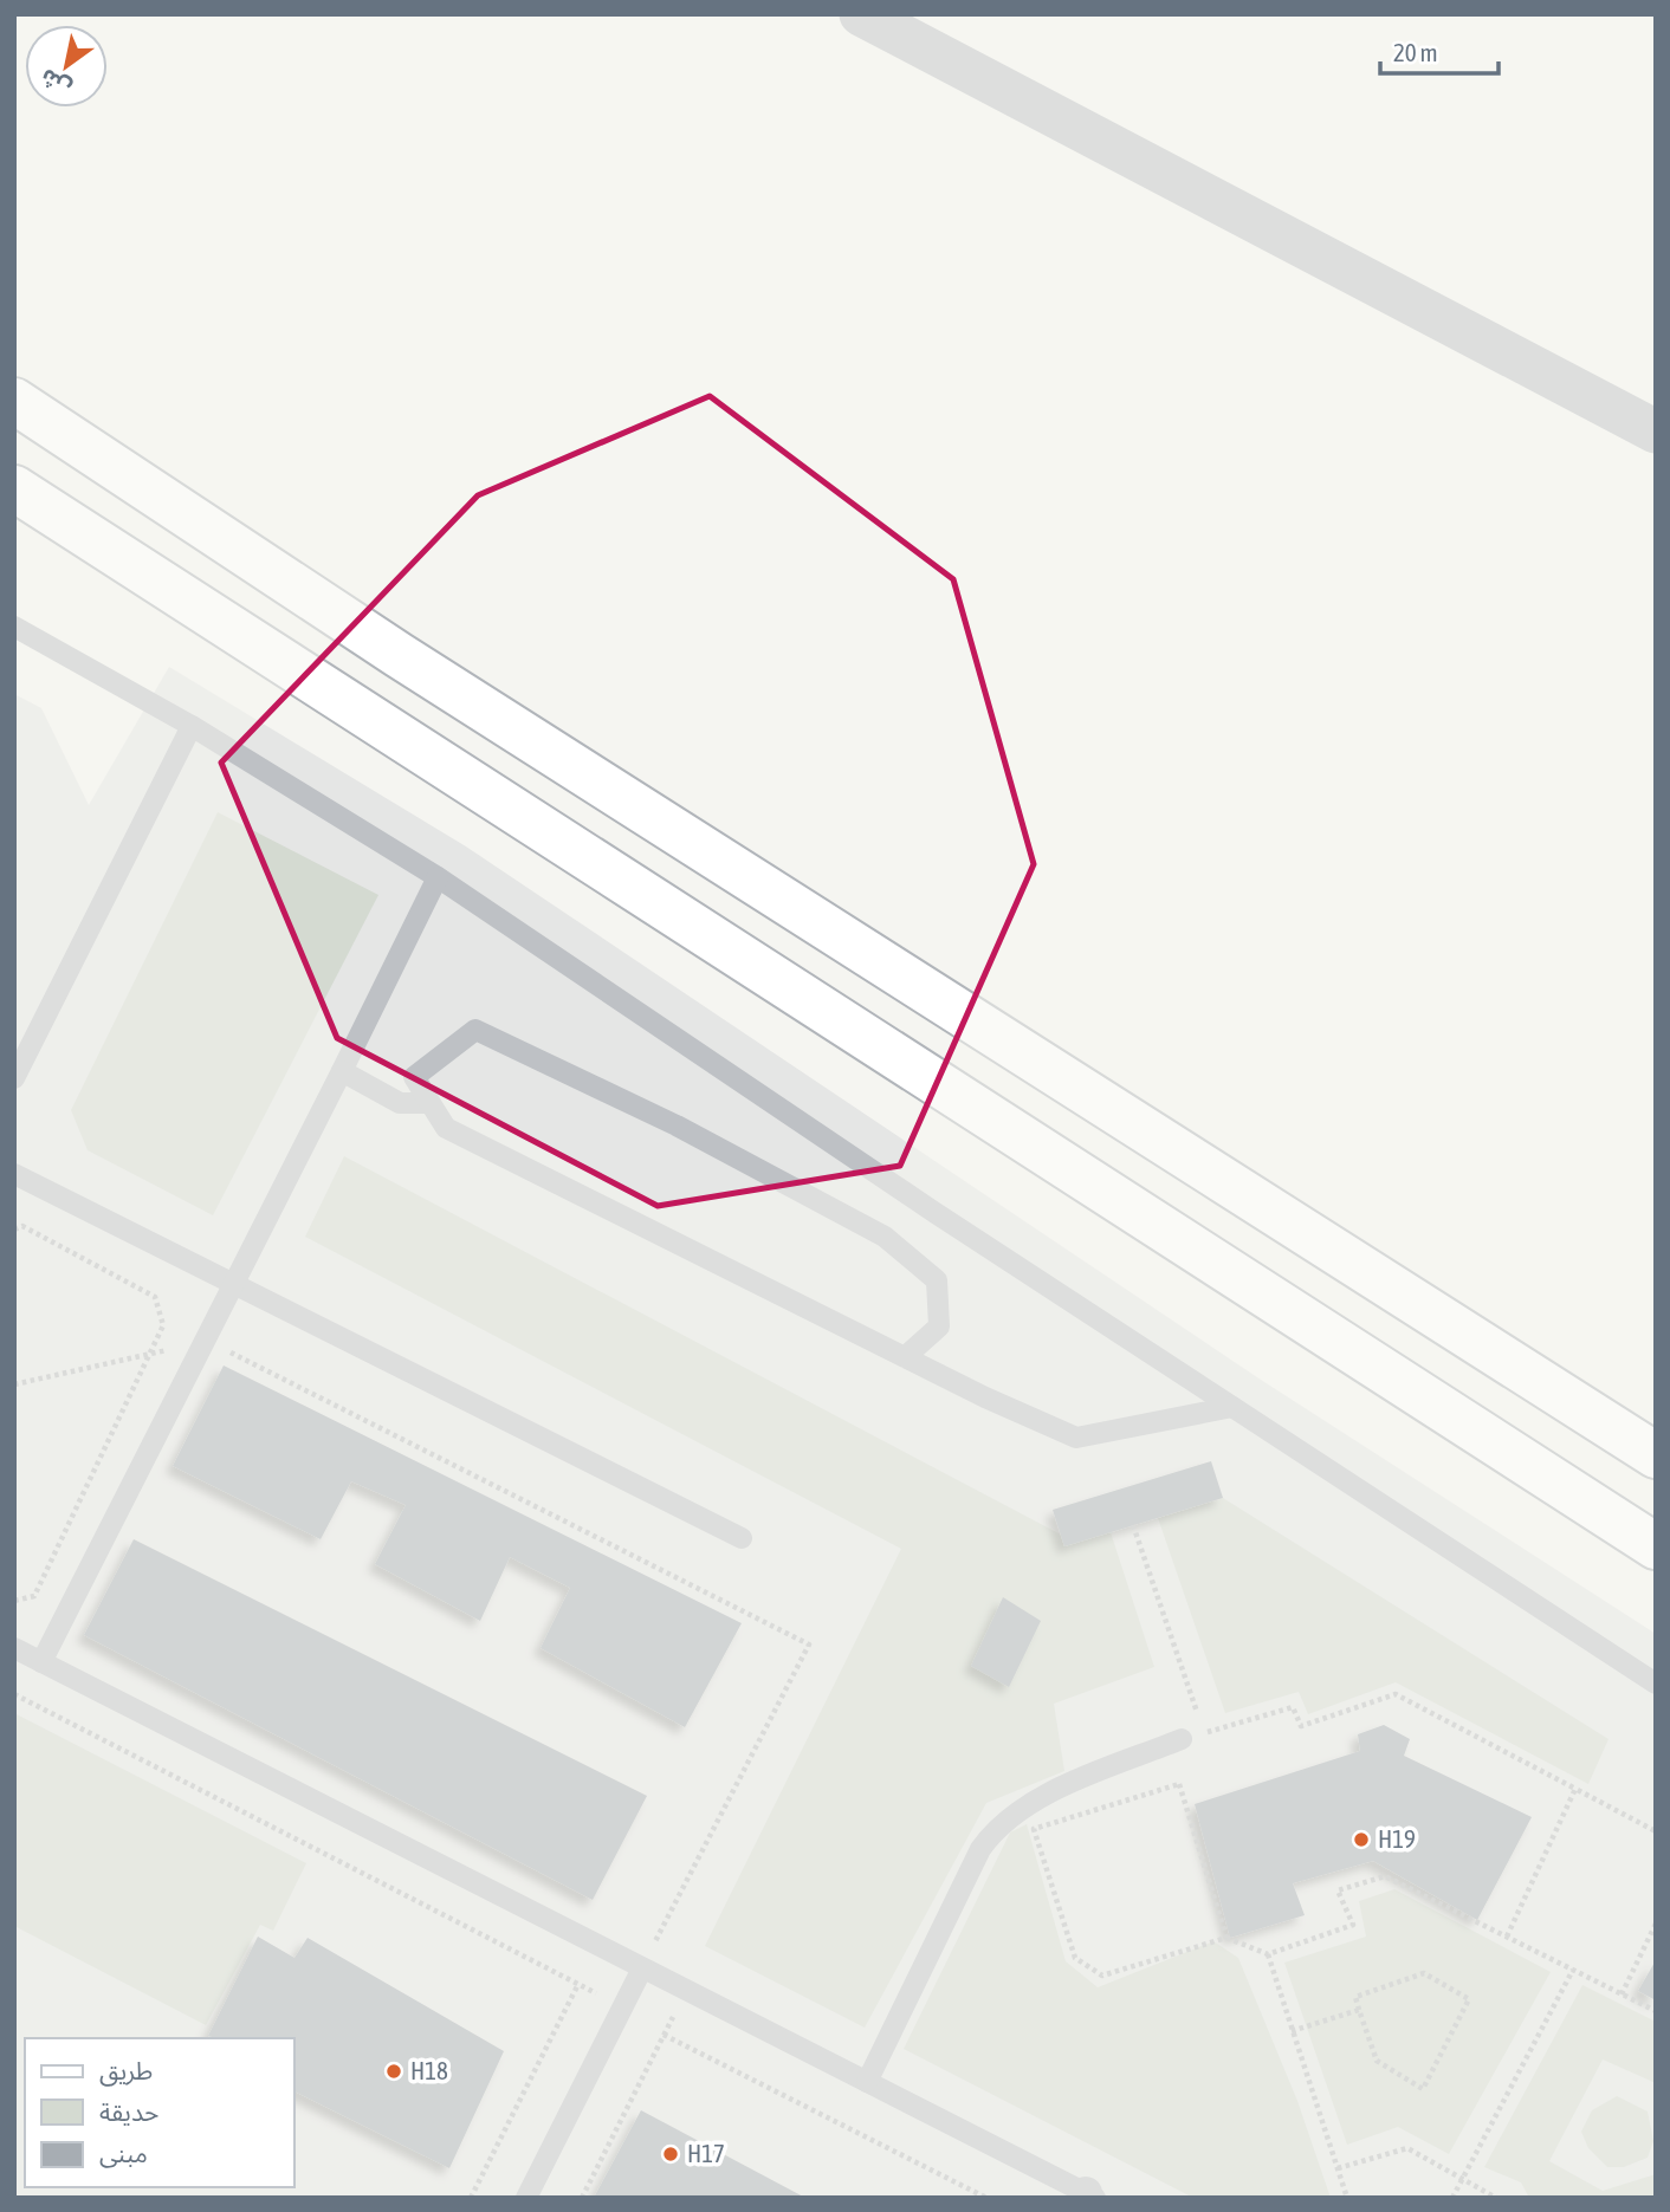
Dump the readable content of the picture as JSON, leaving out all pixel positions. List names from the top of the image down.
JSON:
{
  "places": ["H19", "H18", "H17"],
  "legend": ["طريق", "حديقة", "مبنى"],
  "scale_bar": "20 m",
  "north": "bottom left"
}
